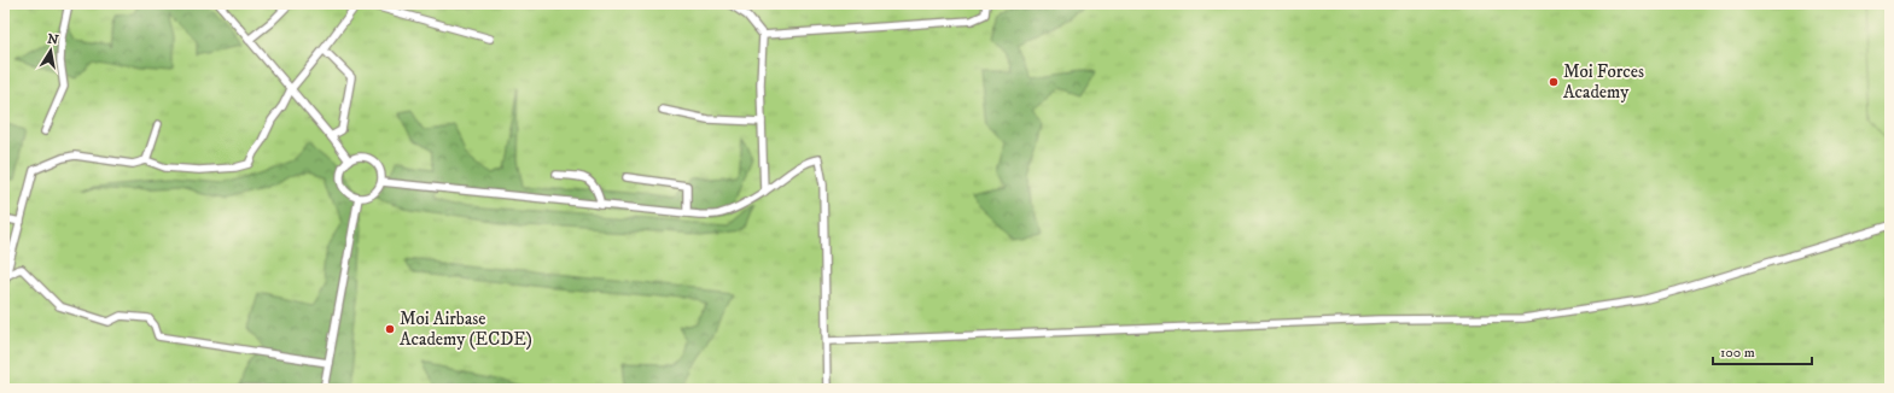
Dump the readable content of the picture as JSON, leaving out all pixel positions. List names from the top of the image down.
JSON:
{
  "places": ["Moi Forces Academy", "Moi Airbase Academy (ECDE)"],
  "scale_bar": "100 m",
  "north": "top"
}
